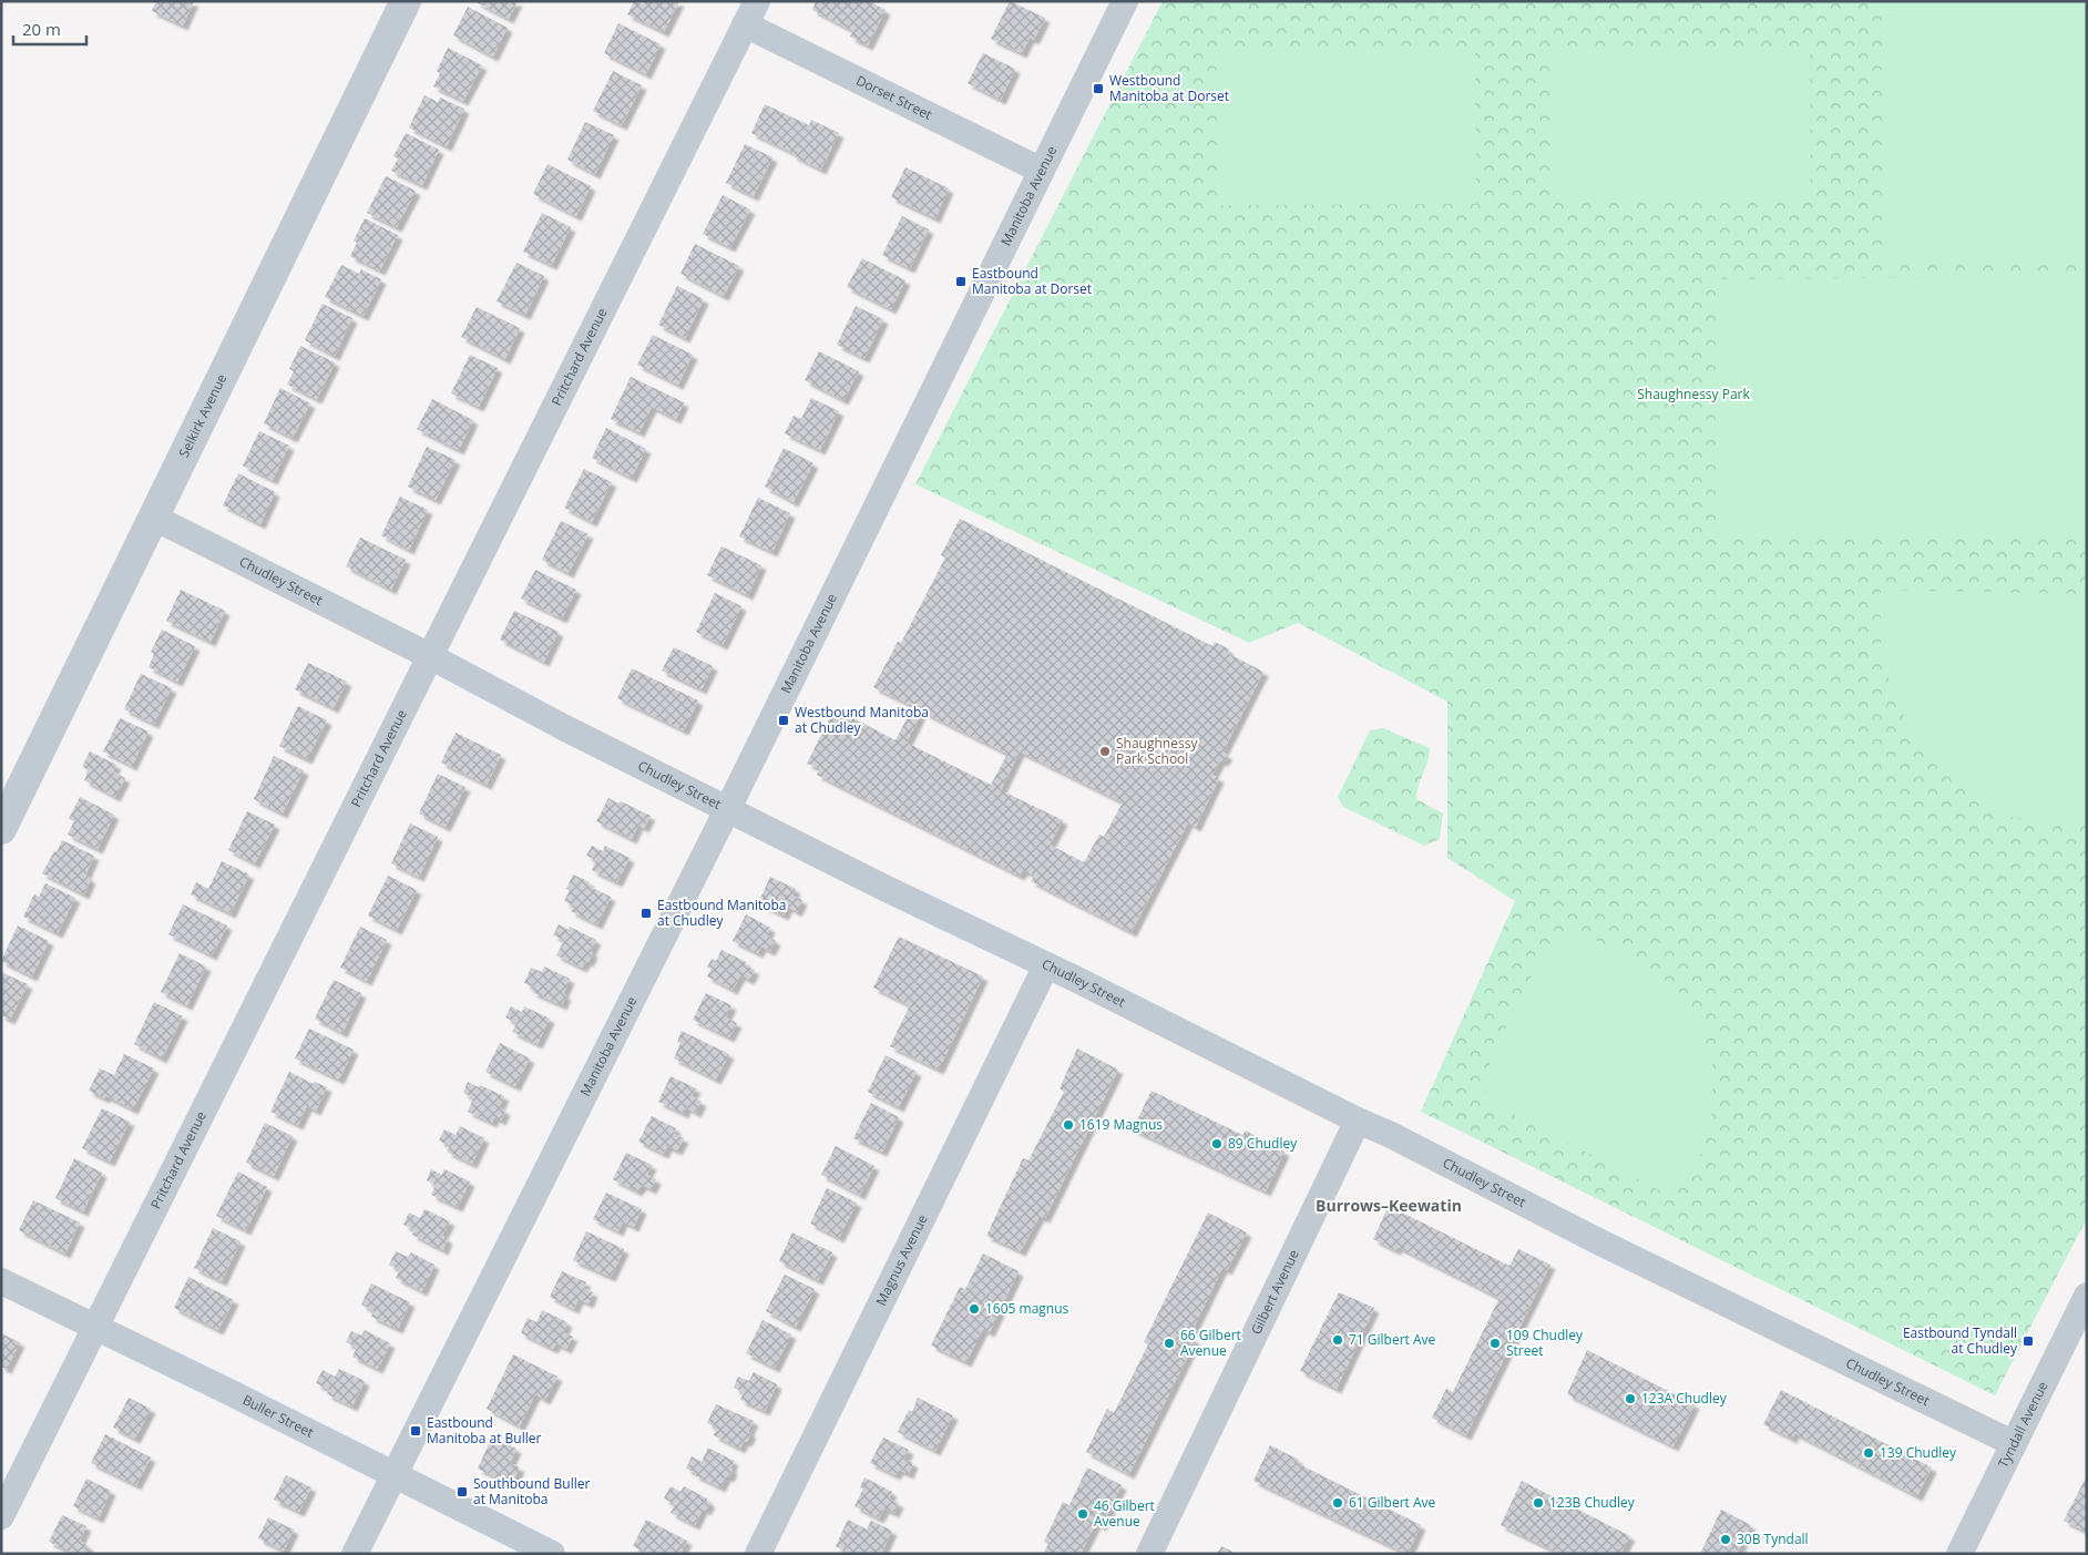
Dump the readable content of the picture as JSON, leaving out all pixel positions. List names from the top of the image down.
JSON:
{
  "streets": {
    "street": [
      "Dorset Street",
      "Manitoba Avenue",
      "Pritchard Avenue",
      "Selkirk Avenue",
      "Chudley Street",
      "Magnus Avenue",
      "Gilbert Avenue",
      "Buller Street",
      "Tyndall Avenue"
    ]
  },
  "crossings": [
    ["Dorset Street", "Manitoba Avenue"],
    ["Dorset Street", "Pritchard Avenue"],
    ["Manitoba Avenue", "Chudley Street"],
    ["Manitoba Avenue", "Buller Street"],
    ["Pritchard Avenue", "Chudley Street"],
    ["Pritchard Avenue", "Buller Street"],
    ["Selkirk Avenue", "Chudley Street"],
    ["Chudley Street", "Magnus Avenue"],
    ["Chudley Street", "Gilbert Avenue"],
    ["Chudley Street", "Tyndall Avenue"]
  ],
  "districts": ["Burrows–Keewatin"],
  "parks": ["Shaughnessy Park"],
  "places": {
    "transit": [
      "Westbound Manitoba at Dorset",
      "Eastbound Manitoba at Dorset",
      "Westbound Manitoba at Chudley",
      "Eastbound Manitoba at Chudley",
      "Eastbound Tyndall at Chudley",
      "Eastbound Manitoba at Buller",
      "Southbound Buller at Manitoba"
    ],
    "other": [
      "Shaughnessy Park School",
      "1619 Magnus",
      "89 Chudley",
      "1605 magnus",
      "71 Gilbert Ave",
      "66 Gilbert Avenue",
      "109 Chudley Street",
      "123A Chudley",
      "139 Chudley",
      "61 Gilbert Ave",
      "123B Chudley",
      "46 Gilbert Avenue",
      "30B Tyndall"
    ]
  },
  "scale_bar": "20 m"
}
